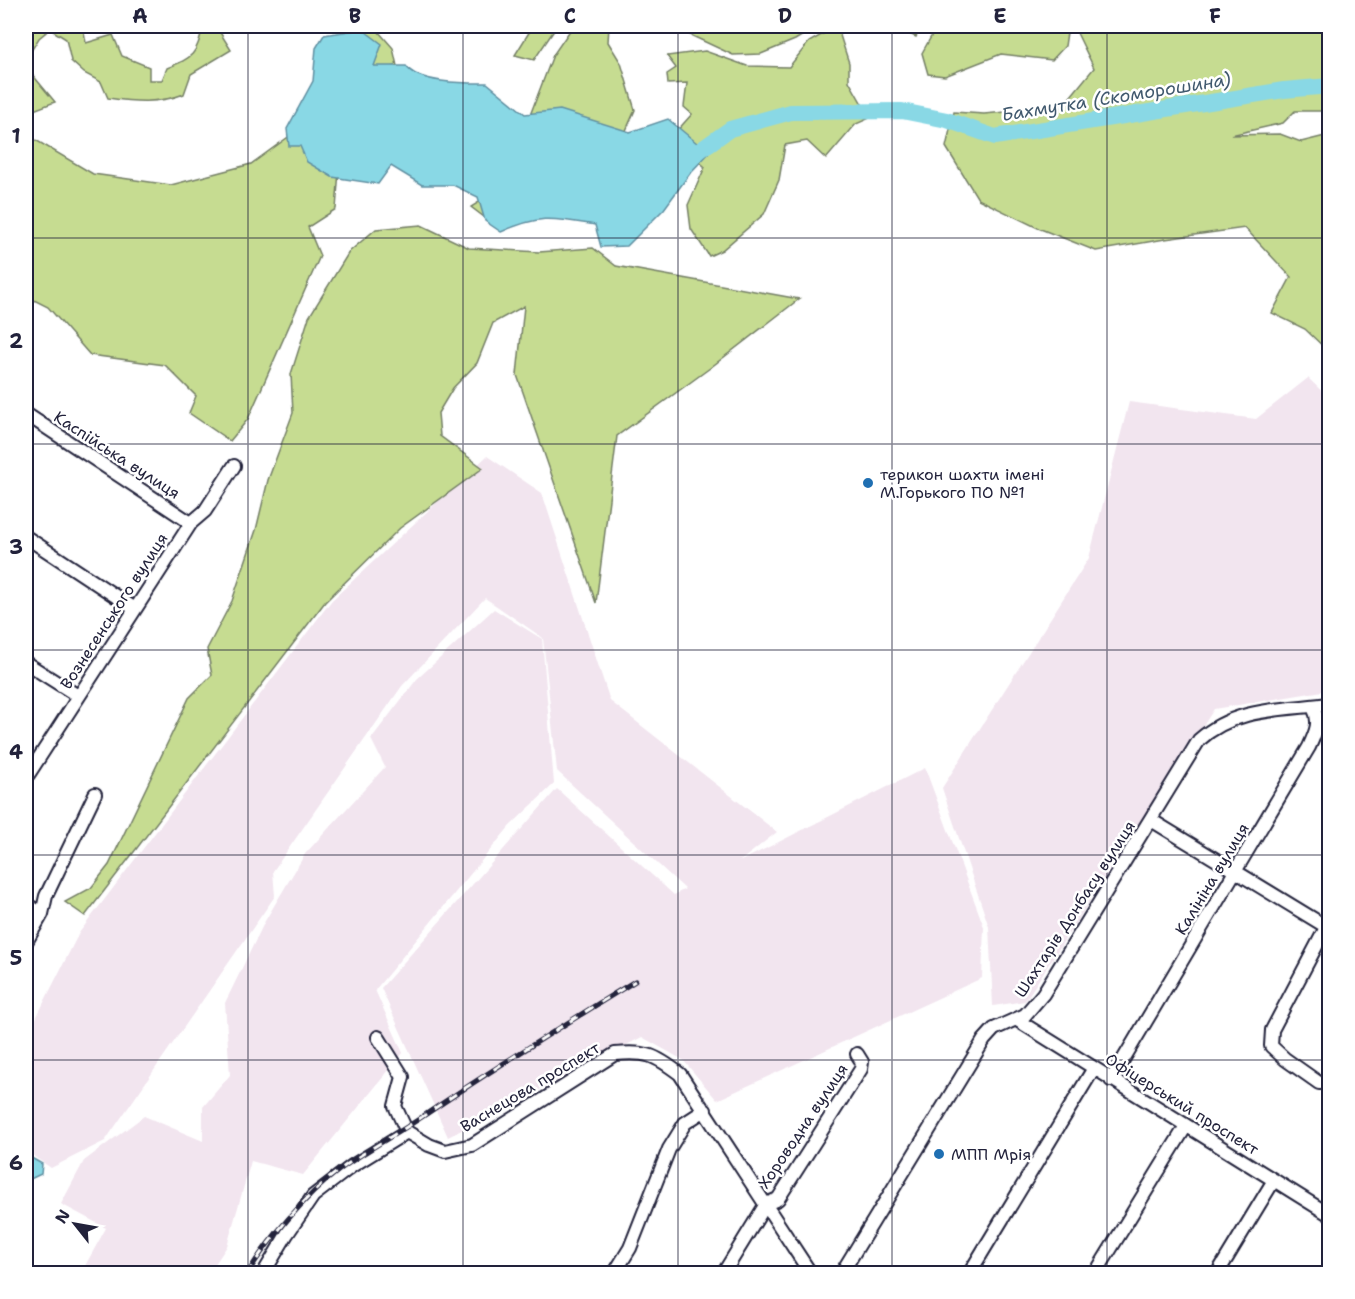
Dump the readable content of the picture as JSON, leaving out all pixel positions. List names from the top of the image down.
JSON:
{
  "streets": {
    "street": [
      "Каспійська вулиця",
      "Вознесенського вулиця",
      "Калініна вулиця",
      "Шахтарів Донбасу вулиця",
      "Васнецова проспект",
      "Офіцерський проспект",
      "Хороводна вулиця"
    ]
  },
  "crossings": [
    ["Каспійська вулиця", "Вознесенського вулиця"],
    ["Калініна вулиця", "Шахтарів Донбасу вулиця"],
    ["Калініна вулиця", "Офіцерський проспект"],
    ["Шахтарів Донбасу вулиця", "Офіцерський проспект"],
    ["Васнецова проспект", "Хороводна вулиця"]
  ],
  "water": ["Бахмутка (Скоморошина)"],
  "places": ["терикон шахти імені М.Горького ПО №1", "МПП Мрія"],
  "north": "top left",
  "grid": {
    "columns": [
      "A",
      "B",
      "C",
      "D",
      "E",
      "F"
    ],
    "rows": [
      "1",
      "2",
      "3",
      "4",
      "5",
      "6"
    ]
  }
}
